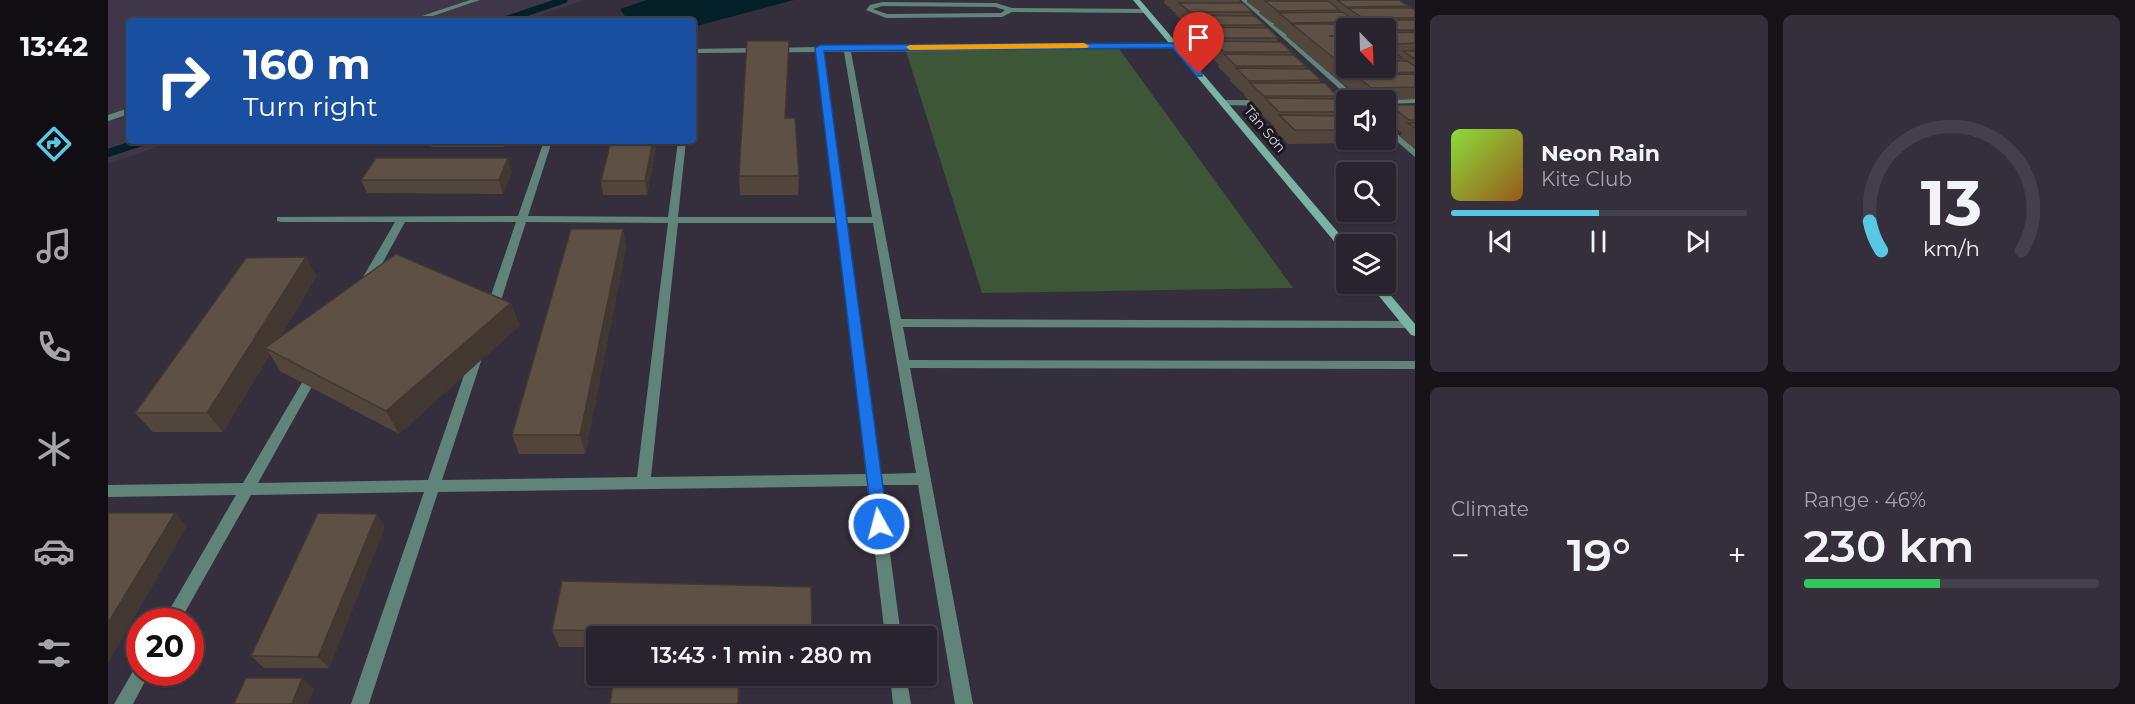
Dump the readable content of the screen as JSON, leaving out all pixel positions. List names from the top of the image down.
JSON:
{
  "streets": {
    "street": ["Tân Sơn"]
  },
  "north": "bottom right",
  "page": {
    "tabs": "13:42",
    "turn": ["160 m", "Turn right"],
    "song": ["Neon Rain", "Kite Club"],
    "tile": [
      "Climate",
      ["Range · 46%", "230 km"]
    ],
    "heat": ["−", "19°", "+"],
    "limit": "20",
    "trip": "13:43 · 1 min · 280 m",
    "gauge": ["13", "km/h"]
  }
}
